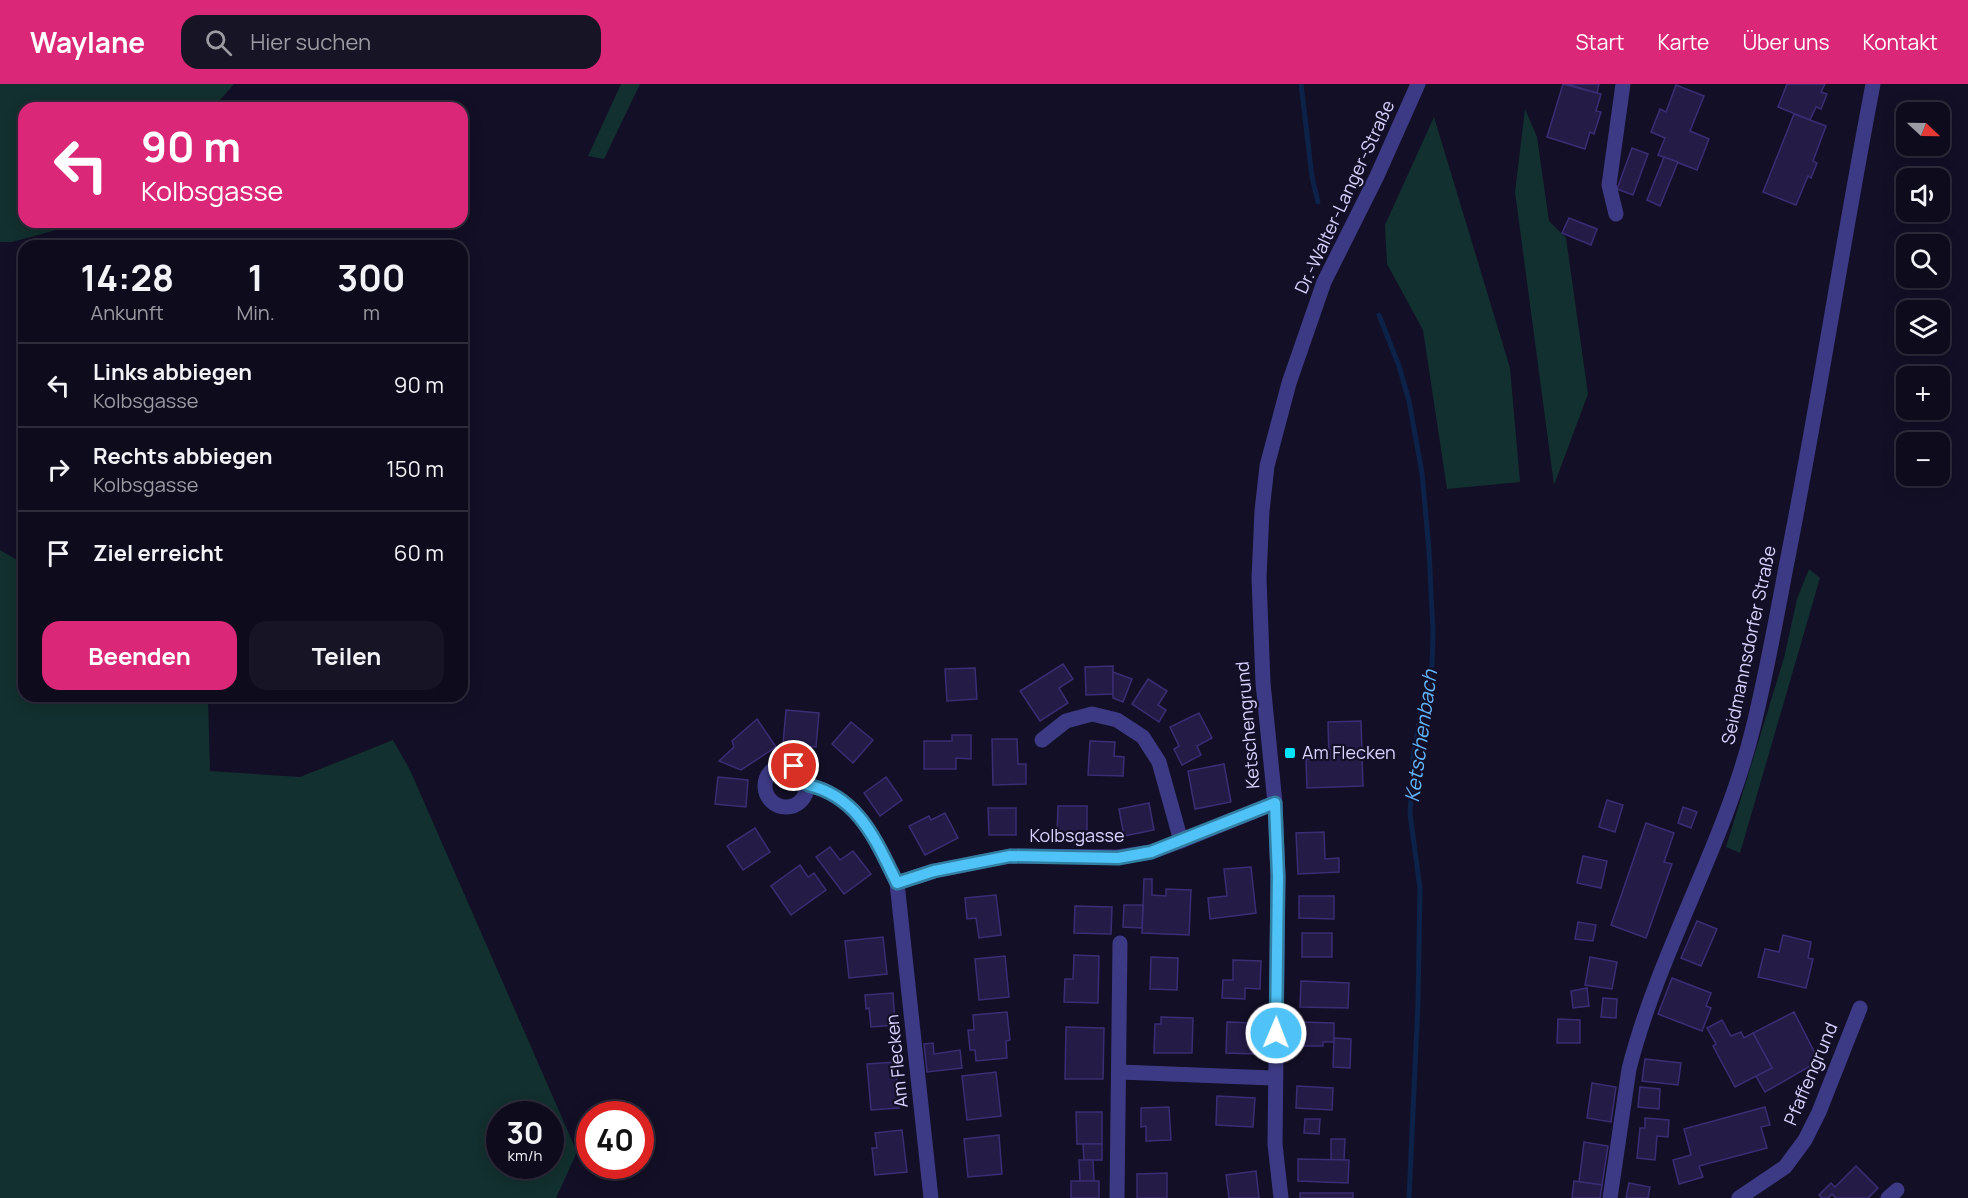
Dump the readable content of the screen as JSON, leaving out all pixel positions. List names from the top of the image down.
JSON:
{
  "streets": {
    "street": [
      "Dr.-Walter-Langer-Straße",
      "Seidmannsdorfer Straße",
      "Ketschengrund",
      "Kolbsgasse",
      "Am Flecken",
      "Pfaffengrund"
    ]
  },
  "crossings": [
    ["Dr.-Walter-Langer-Straße", "Ketschengrund"],
    ["Ketschengrund", "Kolbsgasse"],
    ["Kolbsgasse", "Am Flecken"]
  ],
  "water": ["Ketschenbach"],
  "places": {
    "transit": ["Am Flecken"]
  },
  "north": "right",
  "page": {
    "header": "Waylane",
    "search": "Hier suchen",
    "nav": [
      "Start",
      "Karte",
      "Über uns",
      "Kontakt"
    ],
    "map_buttons": ["+", "−"],
    "turn": ["90 m", "Kolbsgasse"],
    "eta": [
      "14:28",
      "Ankunft",
      "1",
      "Min.",
      "300",
      "m"
    ],
    "list": [
      {
        "name": "Links abbiegen",
        "note": "Kolbsgasse",
        "value": "90 m"
      },
      {
        "name": "Rechts abbiegen",
        "note": "Kolbsgasse",
        "value": "150 m"
      },
      {
        "name": "Ziel erreicht",
        "value": "60 m"
      }
    ],
    "buttons": ["Beenden", "Teilen"],
    "speed": "30 km/h",
    "limit": "40"
  }
}
